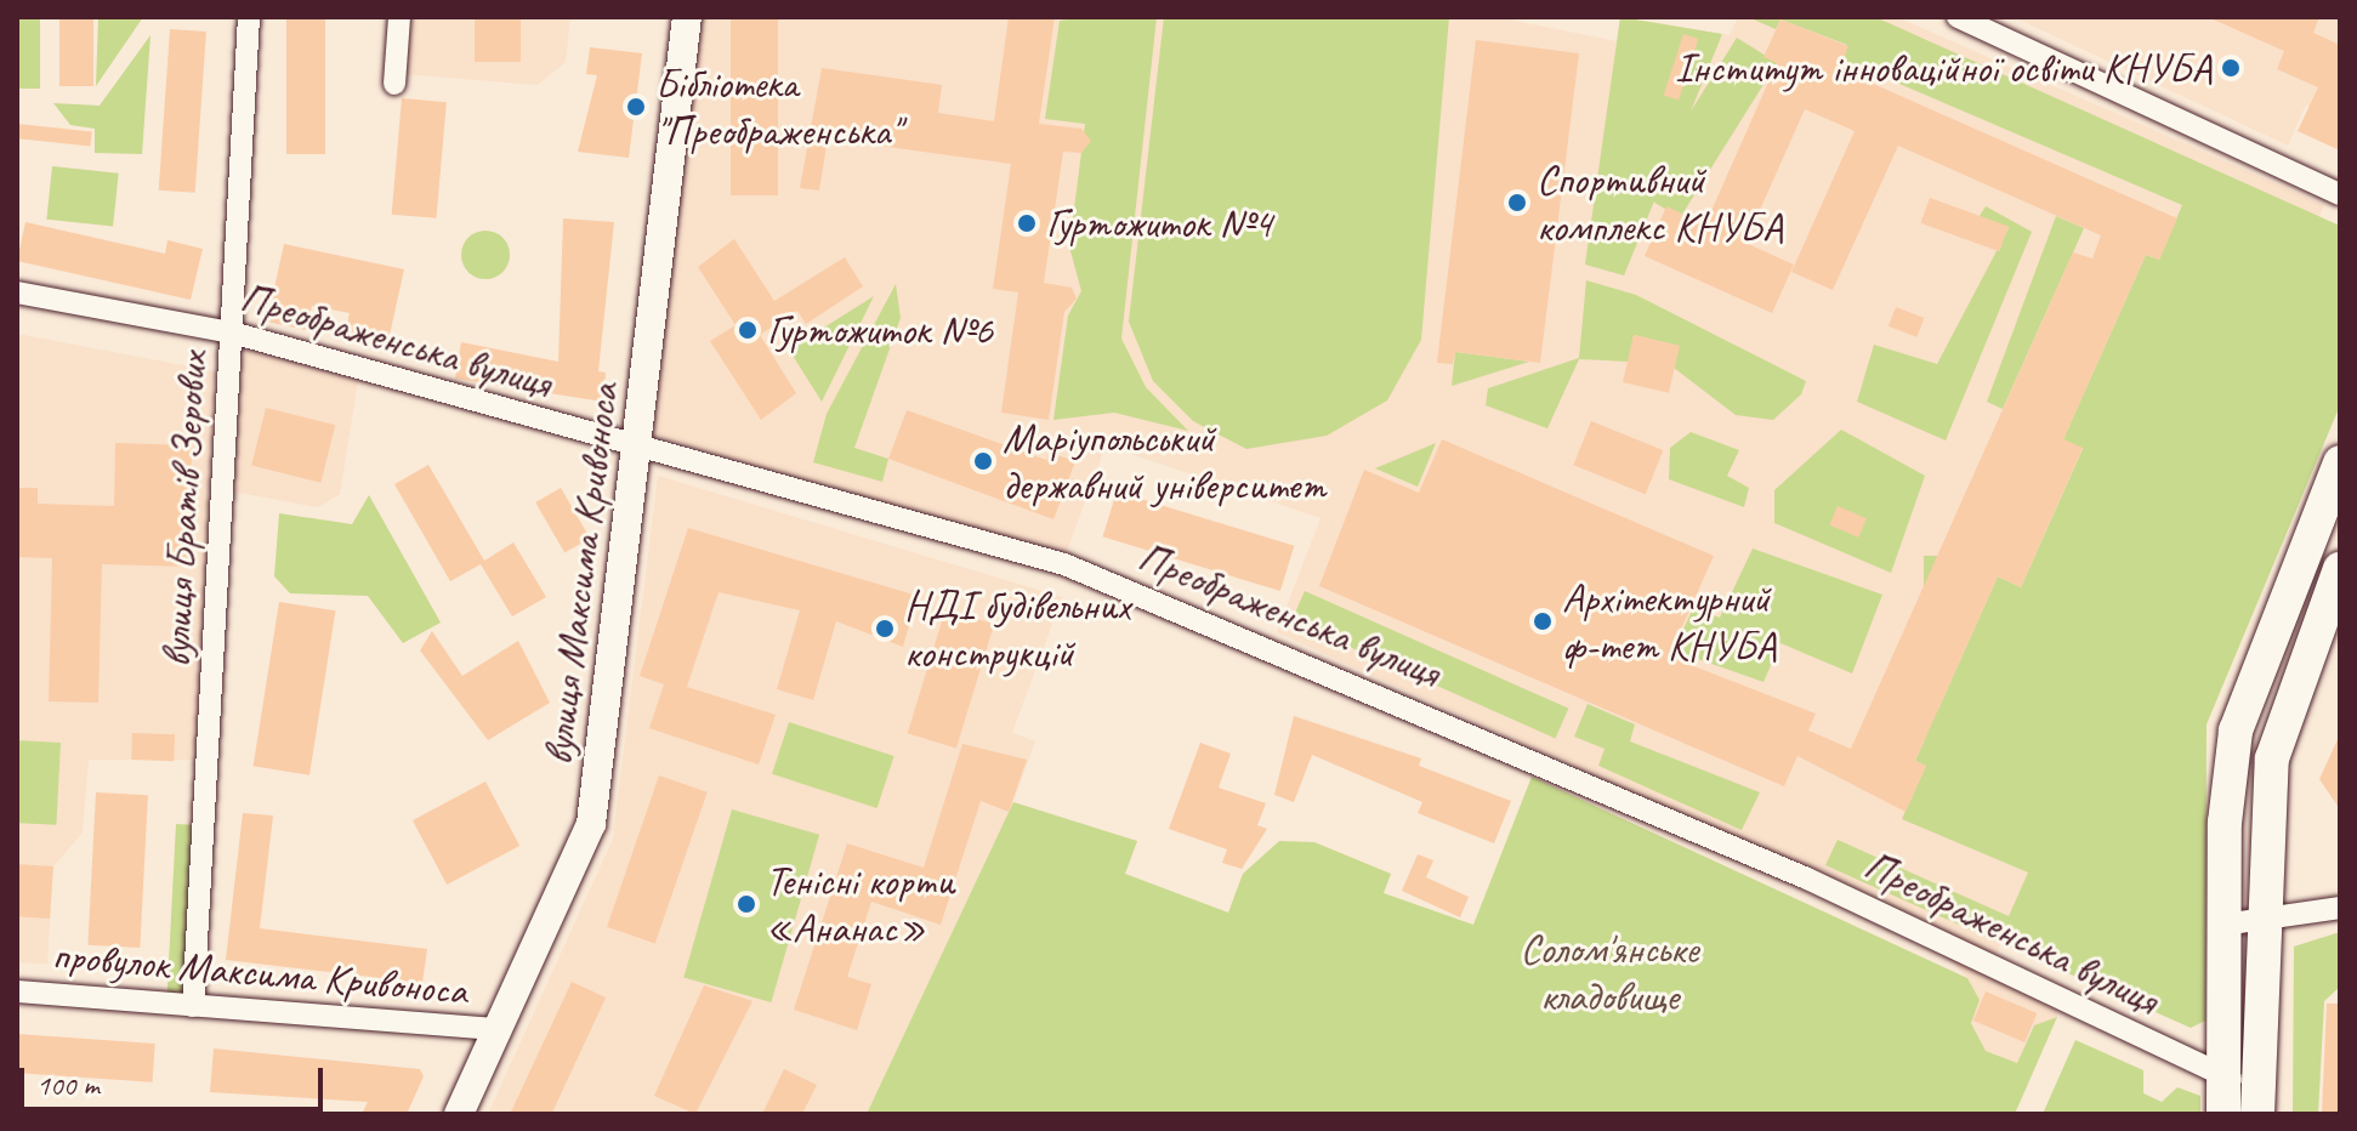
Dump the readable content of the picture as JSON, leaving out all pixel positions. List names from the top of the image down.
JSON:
{
  "streets": {
    "street": [
      "Преображенська вулиця",
      "вулиця Братів Зерових",
      "вулиця Максима Кривоноса",
      "провулок Максима Кривоноса"
    ]
  },
  "crossings": [
    ["Преображенська вулиця", "вулиця Братів Зерових"],
    ["Преображенська вулиця", "вулиця Максима Кривоноса"],
    ["вулиця Братів Зерових", "провулок Максима Кривоноса"],
    ["вулиця Максима Кривоноса", "провулок Максима Кривоноса"]
  ],
  "parks": ["Солом'янське кладовище"],
  "places": [
    "Інститут інноваційної освіти КНУБА",
    "Бібліотека \"Преображенська\"",
    "Спортивний комплекс КНУБА",
    "Гуртожиток №4",
    "Гуртожиток №6",
    "Маріупольський державний університет",
    "Архітектурний ф-тет КНУБА",
    "НДІ будівельних конструкцій",
    "Тенісні корти «Ананас»"
  ],
  "scale_bar": "100 m"
}
